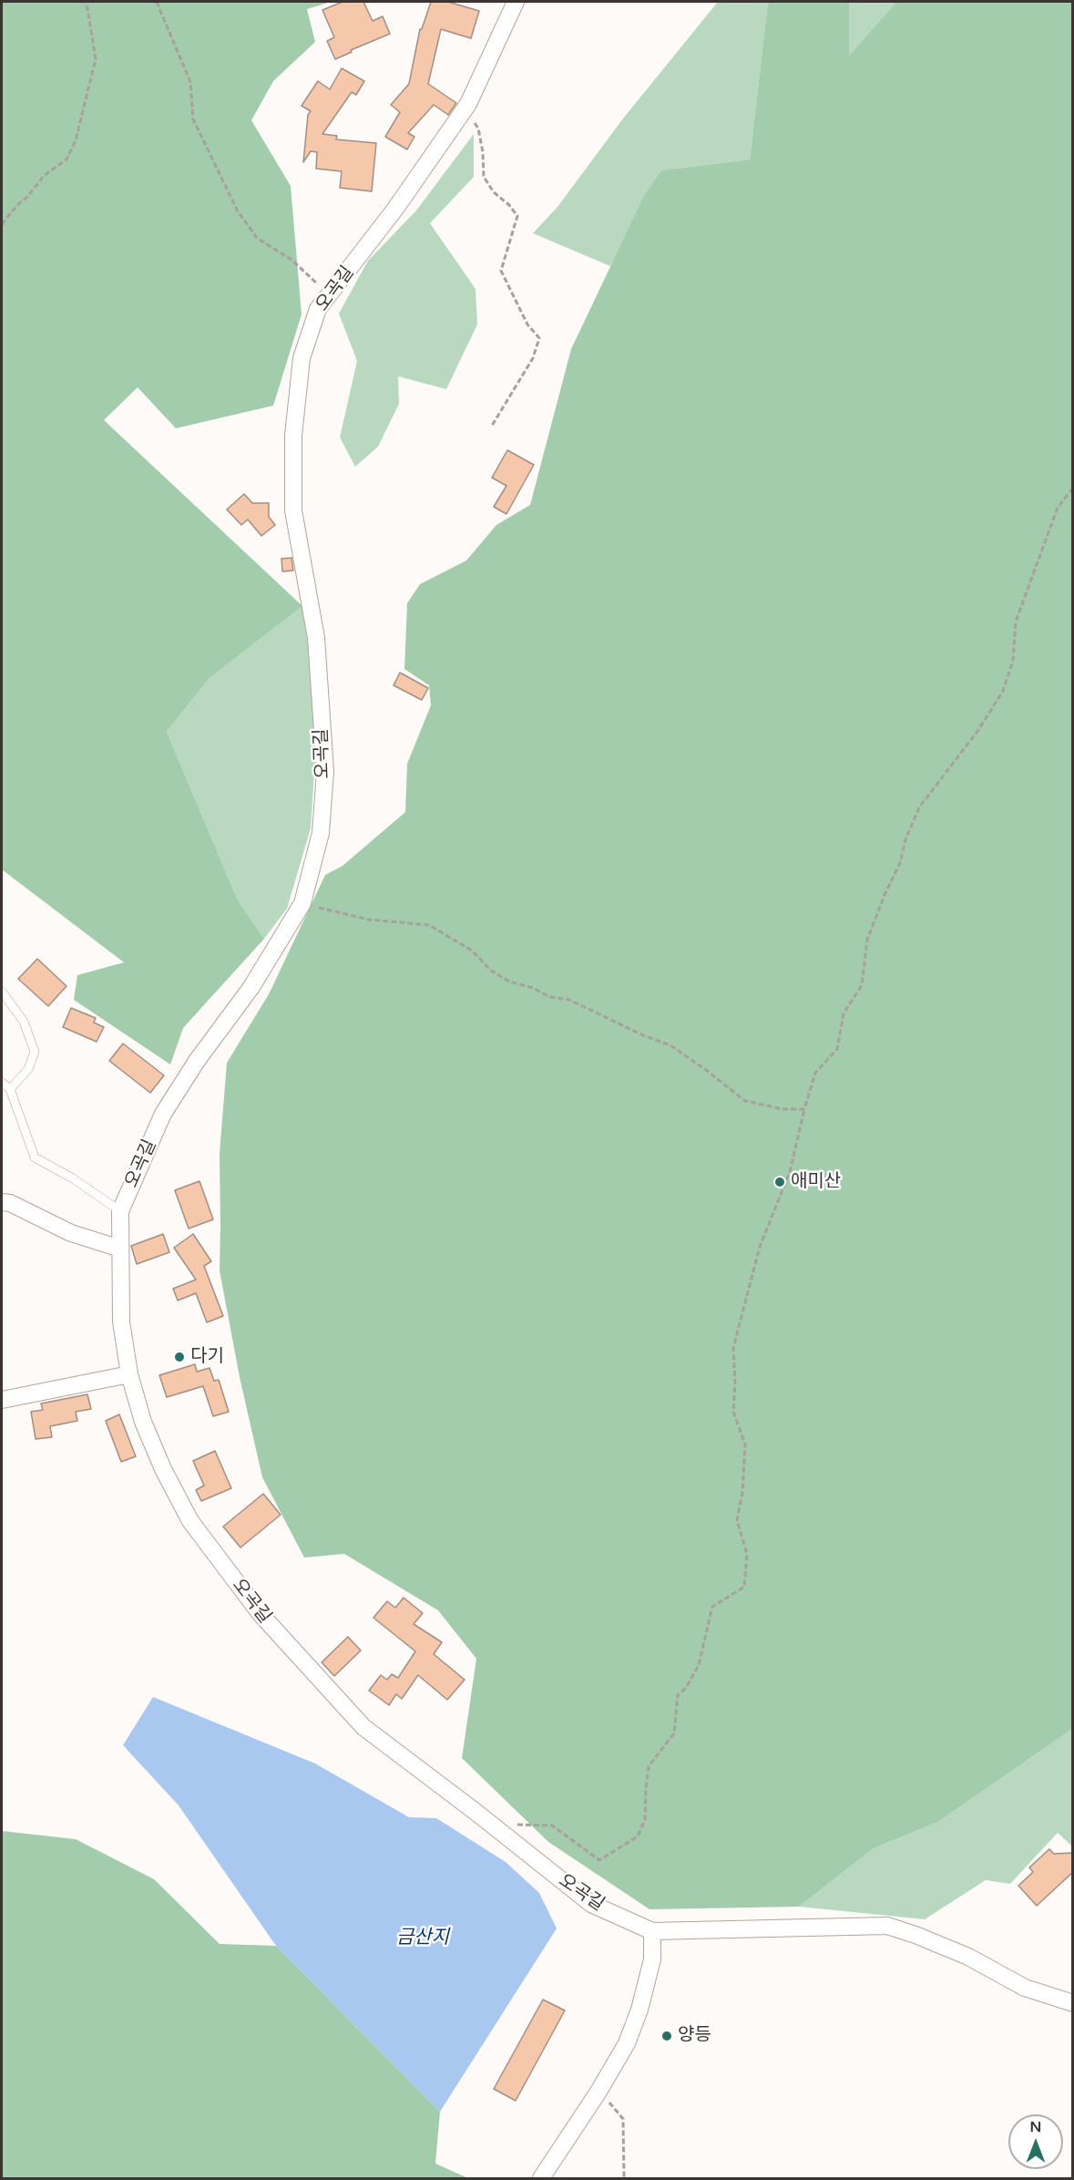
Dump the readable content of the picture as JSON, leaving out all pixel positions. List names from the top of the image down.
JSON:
{
  "streets": {
    "street": ["오곡길"]
  },
  "water": ["금산지"],
  "places": ["애미산", "다기", "양등"],
  "north": "top"
}
